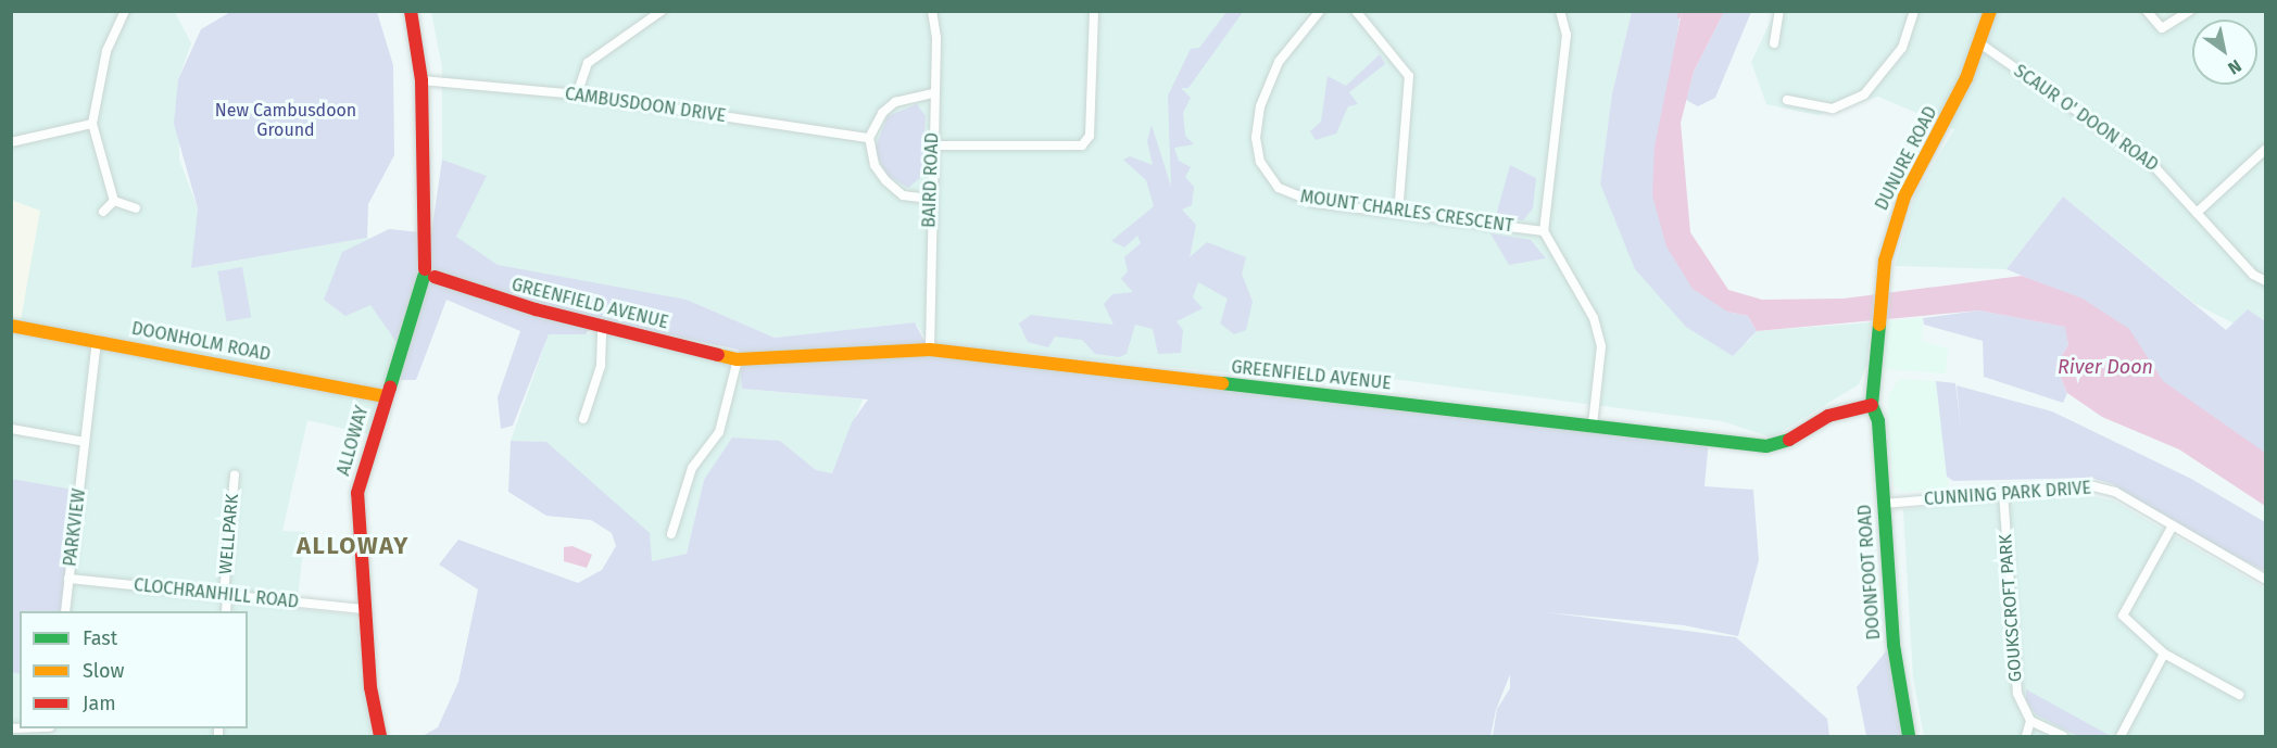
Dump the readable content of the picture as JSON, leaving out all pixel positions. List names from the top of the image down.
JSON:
{
  "streets": {
    "street": [
      "CAMBUSDOON DRIVE",
      "SCAUR O' DOON ROAD",
      "DUNURE ROAD",
      "BAIRD ROAD",
      "MOUNT CHARLES CRESCENT",
      "GREENFIELD AVENUE",
      "DOONHOLM ROAD",
      "ALLOWAY",
      "CUNNING PARK DRIVE",
      "PARKVIEW",
      "WELLPARK",
      "DOONFOOT ROAD",
      "CLOCHRANHILL ROAD",
      "GOUKSCROFT PARK"
    ]
  },
  "crossings": [
    ["CAMBUSDOON DRIVE", "ALLOWAY"],
    ["SCAUR O' DOON ROAD", "DUNURE ROAD"],
    ["DUNURE ROAD", "GREENFIELD AVENUE"],
    ["DUNURE ROAD", "DOONFOOT ROAD"],
    ["BAIRD ROAD", "GREENFIELD AVENUE"],
    ["GREENFIELD AVENUE", "ALLOWAY"],
    ["GREENFIELD AVENUE", "DOONFOOT ROAD"],
    ["DOONHOLM ROAD", "ALLOWAY"],
    ["DOONHOLM ROAD", "PARKVIEW"],
    ["ALLOWAY", "CLOCHRANHILL ROAD"],
    ["CUNNING PARK DRIVE", "DOONFOOT ROAD"],
    ["CUNNING PARK DRIVE", "GOUKSCROFT PARK"],
    ["PARKVIEW", "CLOCHRANHILL ROAD"],
    ["WELLPARK", "CLOCHRANHILL ROAD"]
  ],
  "districts": ["ALLOWAY"],
  "water": ["River Doon"],
  "parks": ["New Cambusdoon Ground"],
  "legend": ["Fast", "Slow", "Jam"],
  "north": "bottom right"
}
